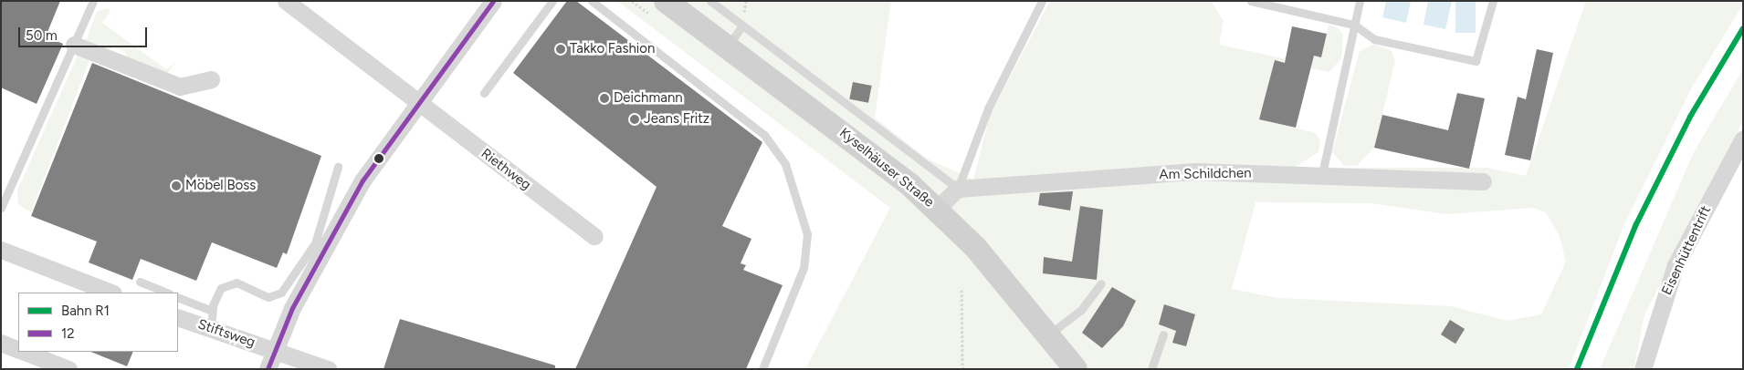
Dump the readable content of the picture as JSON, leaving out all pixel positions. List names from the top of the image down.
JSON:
{
  "streets": {
    "main road": ["Kyselhäuser Straße"],
    "street": [
      "Riethweg",
      "Am Schildchen",
      "Eisenhüttentrift",
      "Stiftsweg"
    ]
  },
  "places": [
    "Takko Fashion",
    "Deichmann",
    "Jeans Fritz",
    "Möbel Boss"
  ],
  "lines": ["transit line 12", "rail line R1"],
  "legend": ["Bahn R1", "12"],
  "scale_bar": "50 m"
}
